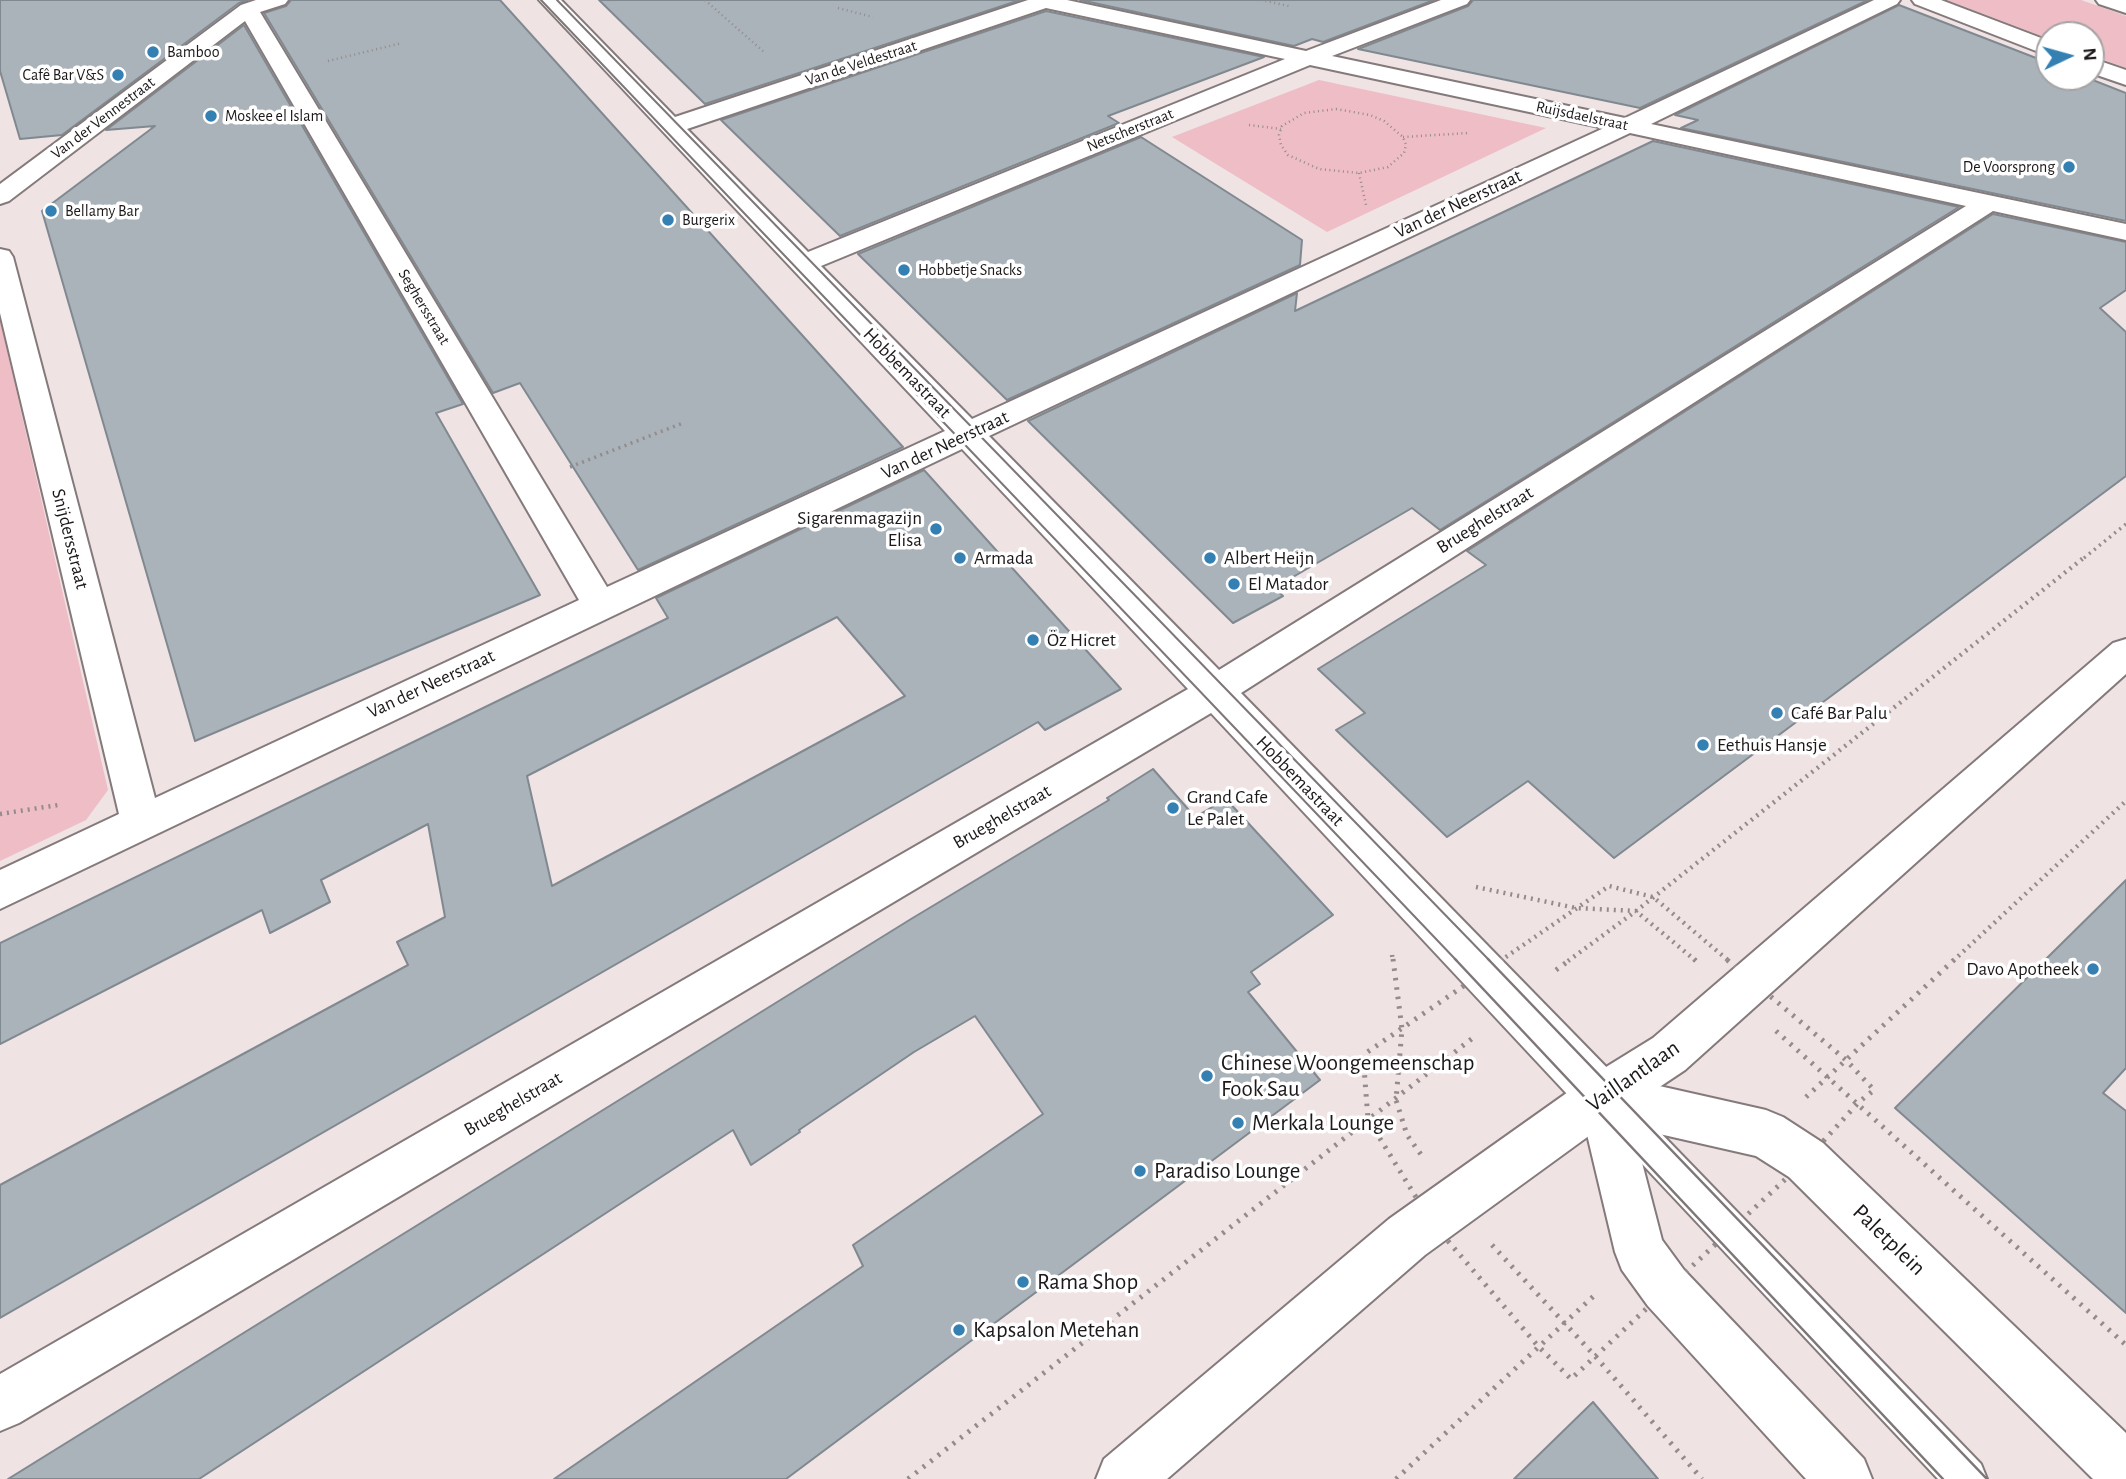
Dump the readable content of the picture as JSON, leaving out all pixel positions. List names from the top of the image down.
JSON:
{
  "streets": {
    "street": [
      "Van de Veldestraat",
      "Ruijsdaelstraat",
      "Van der Vennestraat",
      "Netscherstraat",
      "Van der Neerstraat",
      "Seghersstraat",
      "Hobbemastraat",
      "Brueghelstraat",
      "Snijdersstraat",
      "Vaillantlaan",
      "Paletplein"
    ]
  },
  "crossings": [
    ["Van de Veldestraat", "Ruijsdaelstraat"],
    ["Van de Veldestraat", "Hobbemastraat"],
    ["Ruijsdaelstraat", "Netscherstraat"],
    ["Ruijsdaelstraat", "Van der Neerstraat"],
    ["Ruijsdaelstraat", "Brueghelstraat"],
    ["Van der Vennestraat", "Seghersstraat"],
    ["Netscherstraat", "Hobbemastraat"],
    ["Van der Neerstraat", "Seghersstraat"],
    ["Van der Neerstraat", "Hobbemastraat"],
    ["Van der Neerstraat", "Snijdersstraat"],
    ["Hobbemastraat", "Brueghelstraat"],
    ["Hobbemastraat", "Vaillantlaan"],
    ["Hobbemastraat", "Paletplein"],
    ["Vaillantlaan", "Paletplein"]
  ],
  "places": [
    "Bamboo",
    "Cafê Bar V&S",
    "Moskee el Islam",
    "De Voorsprong",
    "Bellamy Bar",
    "Burgerix",
    "Hobbetje Snacks",
    "Sigarenmagazijn Elisa",
    "Armada",
    "Albert Heijn",
    "El Matador",
    "Öz Hicret",
    "Café Bar Palu",
    "Eethuis Hansje",
    "Grand Cafe Le Palet",
    "Davo Apotheek",
    "Chinese Woongemeenschap Fook Sau",
    "Merkala Lounge",
    "Paradiso Lounge",
    "Rama Shop",
    "Kapsalon Metehan"
  ],
  "north": "right"
}
